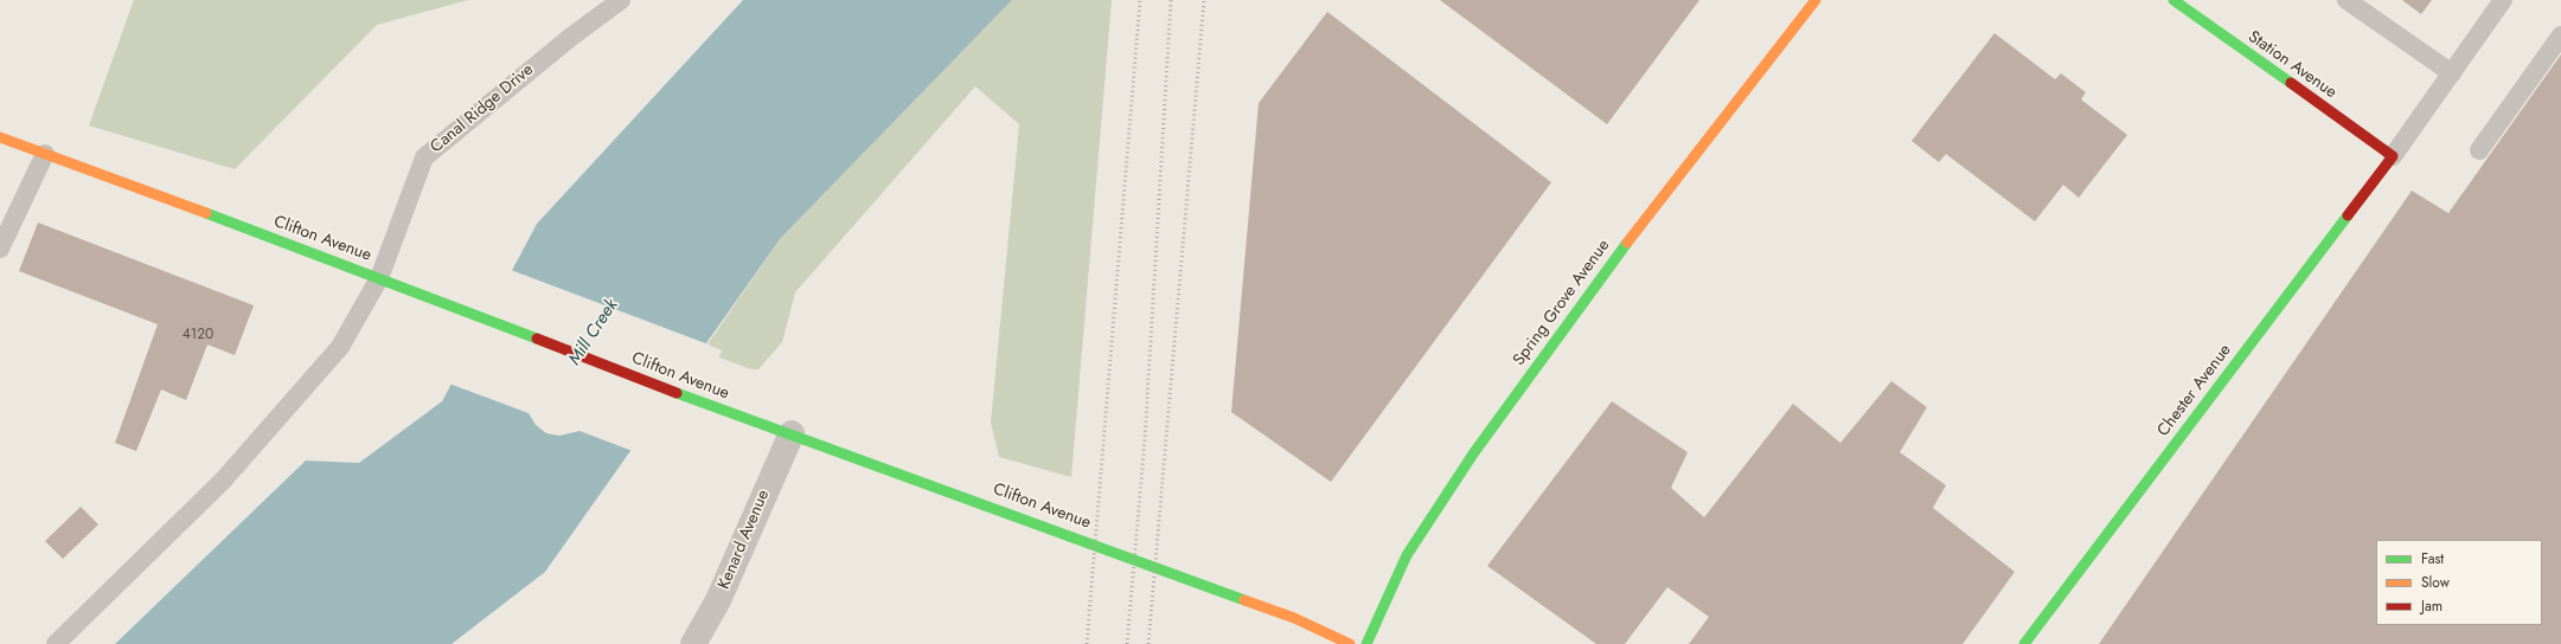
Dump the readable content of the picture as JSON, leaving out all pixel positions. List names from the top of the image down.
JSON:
{
  "streets": {
    "main road": [
      "Station Avenue",
      "Clifton Avenue",
      "Spring Grove Avenue",
      "Chester Avenue"
    ],
    "street": ["Kenard Avenue"],
    "lane": ["Canal Ridge Drive"]
  },
  "crossings": [
    ["Station Avenue", "Chester Avenue"],
    ["Canal Ridge Drive", "Clifton Avenue"],
    ["Clifton Avenue", "Kenard Avenue"]
  ],
  "water": ["Mill Creek"],
  "house_numbers": ["4120"],
  "legend": ["Fast", "Slow", "Jam"]
}
